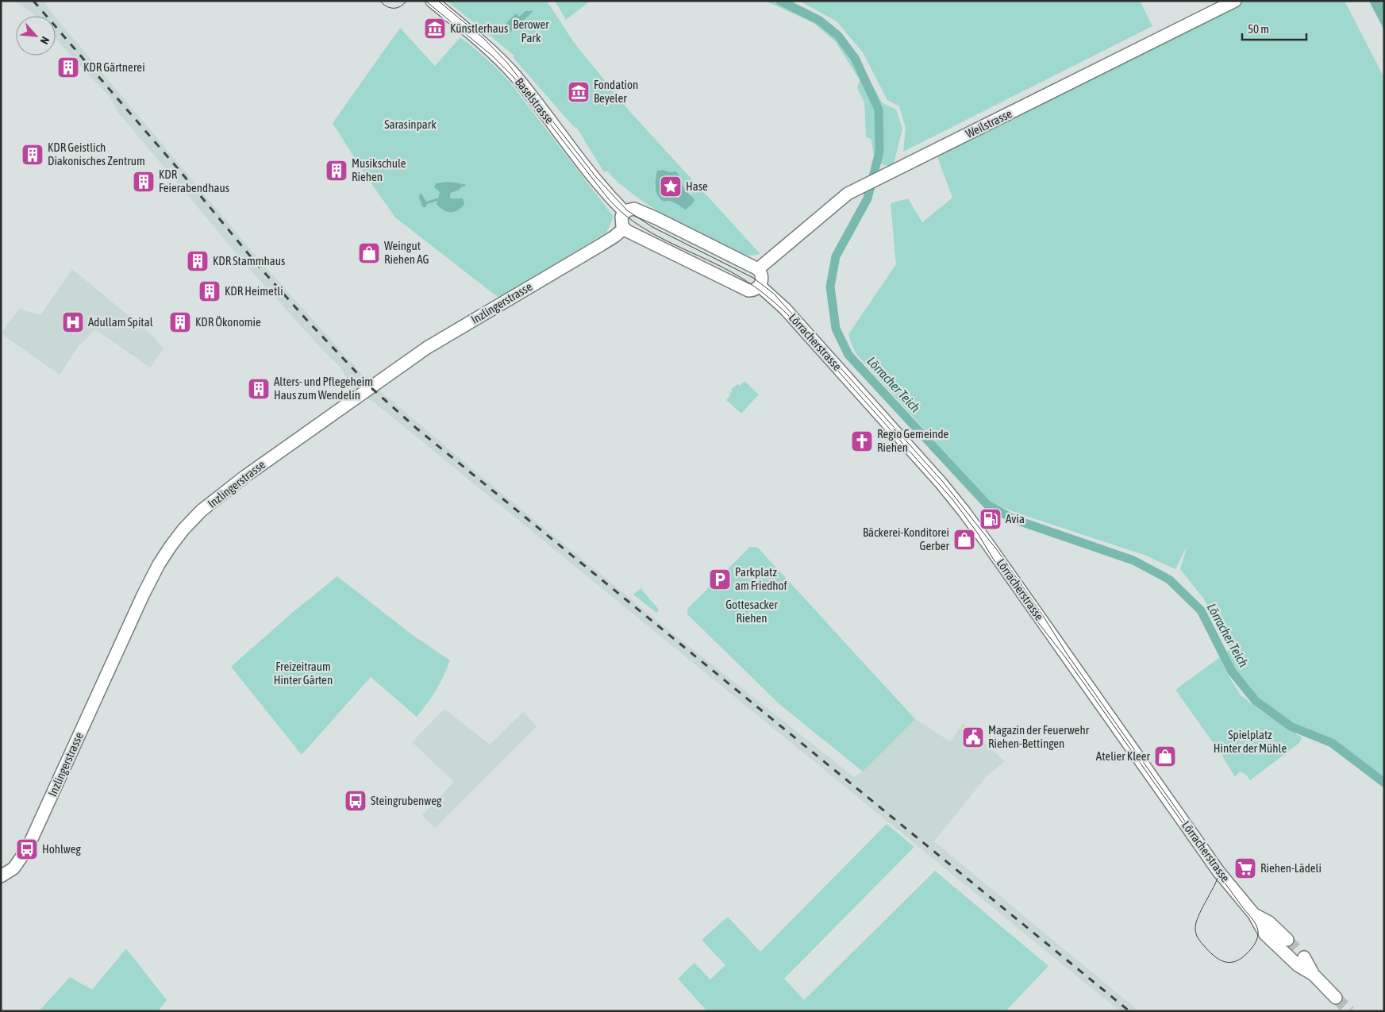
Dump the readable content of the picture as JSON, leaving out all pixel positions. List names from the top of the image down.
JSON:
{
  "streets": {
    "main road": [
      "Baselstrasse",
      "Weilstrasse",
      "Inzlingerstrasse",
      "Lörracherstrasse"
    ]
  },
  "water": ["Lörracher Teich"],
  "parks": [
    "Berower Park",
    "Sarasinpark",
    "Gottesacker Riehen",
    "Freizeitraum Hinter Gärten",
    "Spielplatz Hinter der Mühle"
  ],
  "places": {
    "museum": ["Künstlerhaus", "Fondation Beyeler"],
    "building": [
      "KDR Gärtnerei",
      "KDR Geistlich Diakonisches Zentrum",
      "Musikschule Riehen",
      "KDR Feierabendhaus",
      "KDR Stammhaus",
      "KDR Heimetli",
      "KDR Ökonomie",
      "Alters- und Pflegeheim Haus zum Wendelin"
    ],
    "place": ["Hase"],
    "shop": ["Weingut Riehen AG", "Bäckerei-Konditorei Gerber", "Atelier Kleer"],
    "hospital": ["Adullam Spital"],
    "church": ["Regio Gemeinde Riehen"],
    "fuel station": ["Avia"],
    "parking": ["Parkplatz am Friedhof"],
    "public building": ["Magazin der Feuerwehr Riehen-Bettingen"],
    "bus stop": ["Steingrubenweg", "Hohlweg"],
    "supermarket": ["Riehen-Lädeli"]
  },
  "scale_bar": "50 m",
  "north": "bottom right"
}
